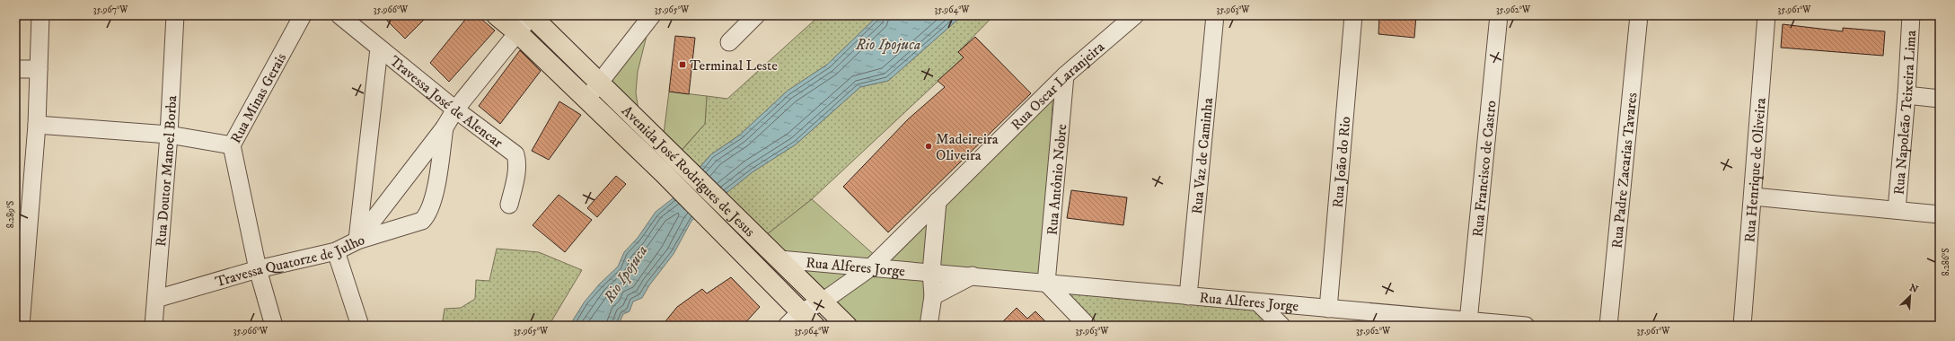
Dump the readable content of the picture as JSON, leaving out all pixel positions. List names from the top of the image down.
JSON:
{
  "streets": {
    "main road": ["Avenida José Rodrigues de Jesus"],
    "street": [
      "Rua Oscar Laranjeira",
      "Rua Minas Gerais",
      "Travessa José de Alencar",
      "Rua Napoleão Teixeira Lima",
      "Rua Vaz de Caminha",
      "Rua João do Rio",
      "Rua Francisco de Castro",
      "Rua Doutor Manoel Borba",
      "Rua Padre Zacarias Tavares",
      "Rua Henrique de Oliveira",
      "Rua Antônio Nobre",
      "Travessa Quatorze de Julho",
      "Rua Alferes Jorge"
    ]
  },
  "crossings": [
    ["Rua Oscar Laranjeira", "Avenida José Rodrigues de Jesus"],
    ["Rua Oscar Laranjeira", "Rua Antônio Nobre"],
    ["Rua Oscar Laranjeira", "Rua Alferes Jorge"],
    ["Rua Minas Gerais", "Travessa Quatorze de Julho"],
    ["Rua Vaz de Caminha", "Rua Alferes Jorge"],
    ["Rua João do Rio", "Rua Alferes Jorge"],
    ["Rua Francisco de Castro", "Rua Alferes Jorge"],
    ["Rua Doutor Manoel Borba", "Travessa Quatorze de Julho"],
    ["Avenida José Rodrigues de Jesus", "Rua Alferes Jorge"],
    ["Rua Antônio Nobre", "Rua Alferes Jorge"]
  ],
  "water": ["Rio Ipojuca"],
  "places": {
    "transit": ["Terminal Leste"],
    "other": ["Madeireira Oliveira"]
  },
  "north": "top right",
  "coordinates": [
    "35.967°W",
    "35.966°W",
    "35.965°W",
    "35.964°W",
    "35.963°W",
    "35.962°W",
    "35.961°W",
    "8.289°S",
    "8.286°S"
  ]
}
